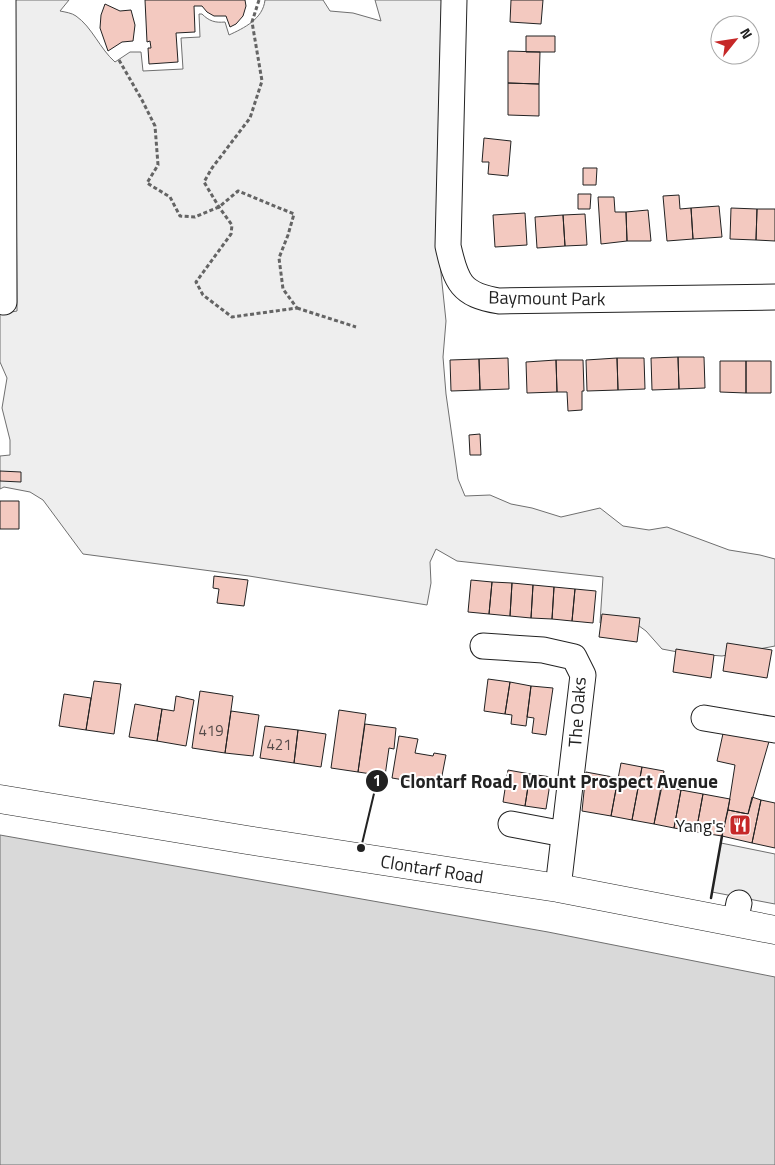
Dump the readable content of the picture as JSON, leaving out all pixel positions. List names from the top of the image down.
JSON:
{
  "streets": {
    "main road": ["Clontarf Road"],
    "street": ["Baymount Park", "The Oaks"]
  },
  "crossings": [
    ["The Oaks", "Clontarf Road"]
  ],
  "places": {
    "restaurant": ["Yang's"],
    "other": ["Clontarf Road, Mount Prospect Avenue"]
  },
  "house_numbers": ["419", "421"],
  "north": "top right"
}
